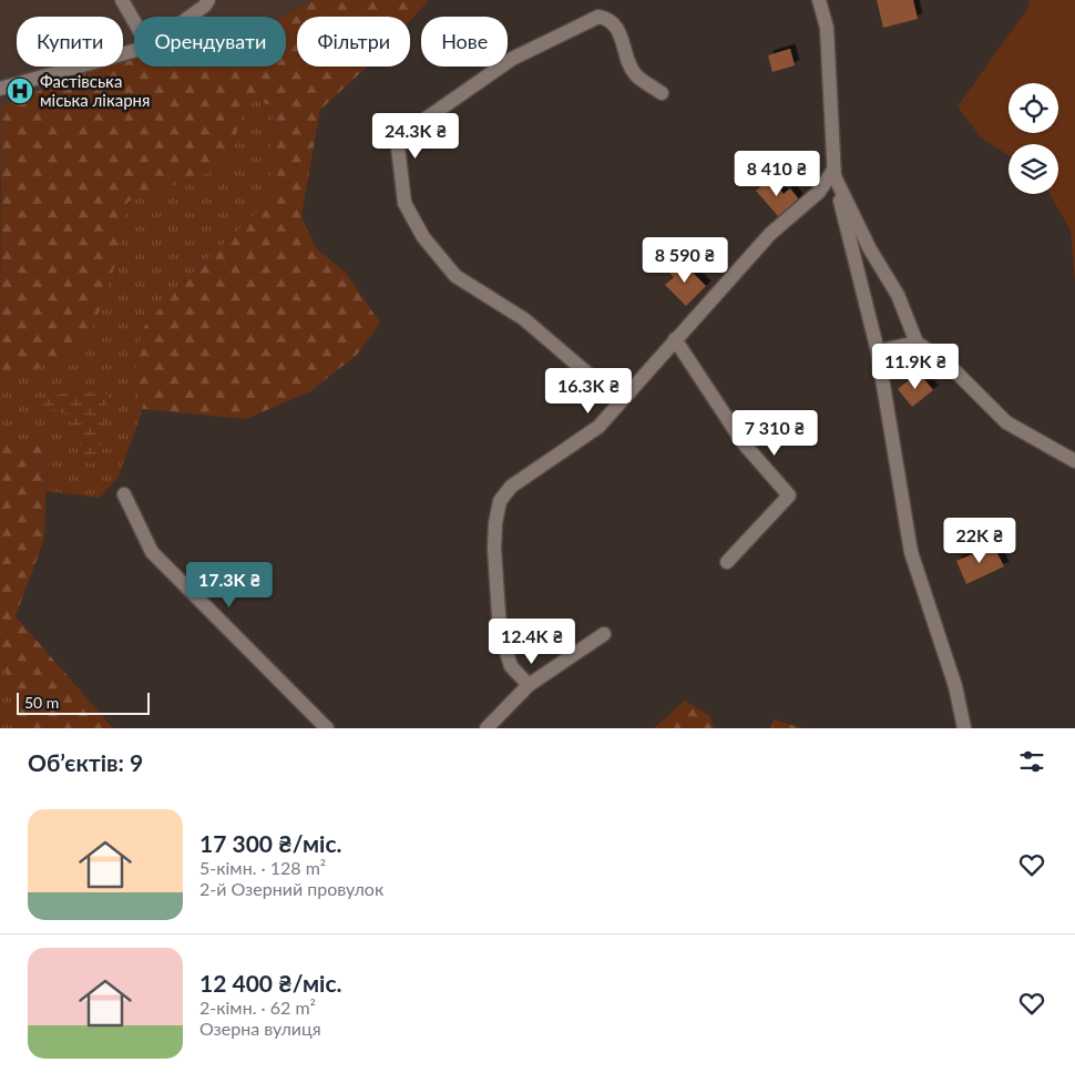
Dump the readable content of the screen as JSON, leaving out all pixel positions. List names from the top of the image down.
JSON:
{
  "places": {
    "hospital": ["Фастівська міська лікарня"]
  },
  "scale_bar": "50 m",
  "page": {
    "chip": [
      "Купити",
      "Орендувати",
      "Фільтри",
      "Нове"
    ],
    "price": [
      "24.3K ₴",
      "8 410 ₴",
      "8 590 ₴",
      "11.9K ₴",
      "16.3K ₴",
      "7 310 ₴",
      "22K ₴",
      "17.3K ₴",
      "12.4K ₴"
    ],
    "scale": "50 m",
    "heading": "Об’єктів: 9",
    "list": [
      {
        "name": "17 300 ₴/міс.",
        "note": "5-кімн. · 128 m² · 2-й Озерний провулок"
      },
      {
        "name": "12 400 ₴/міс.",
        "note": "2-кімн. · 62 m² · Озерна вулиця"
      }
    ]
  }
}
